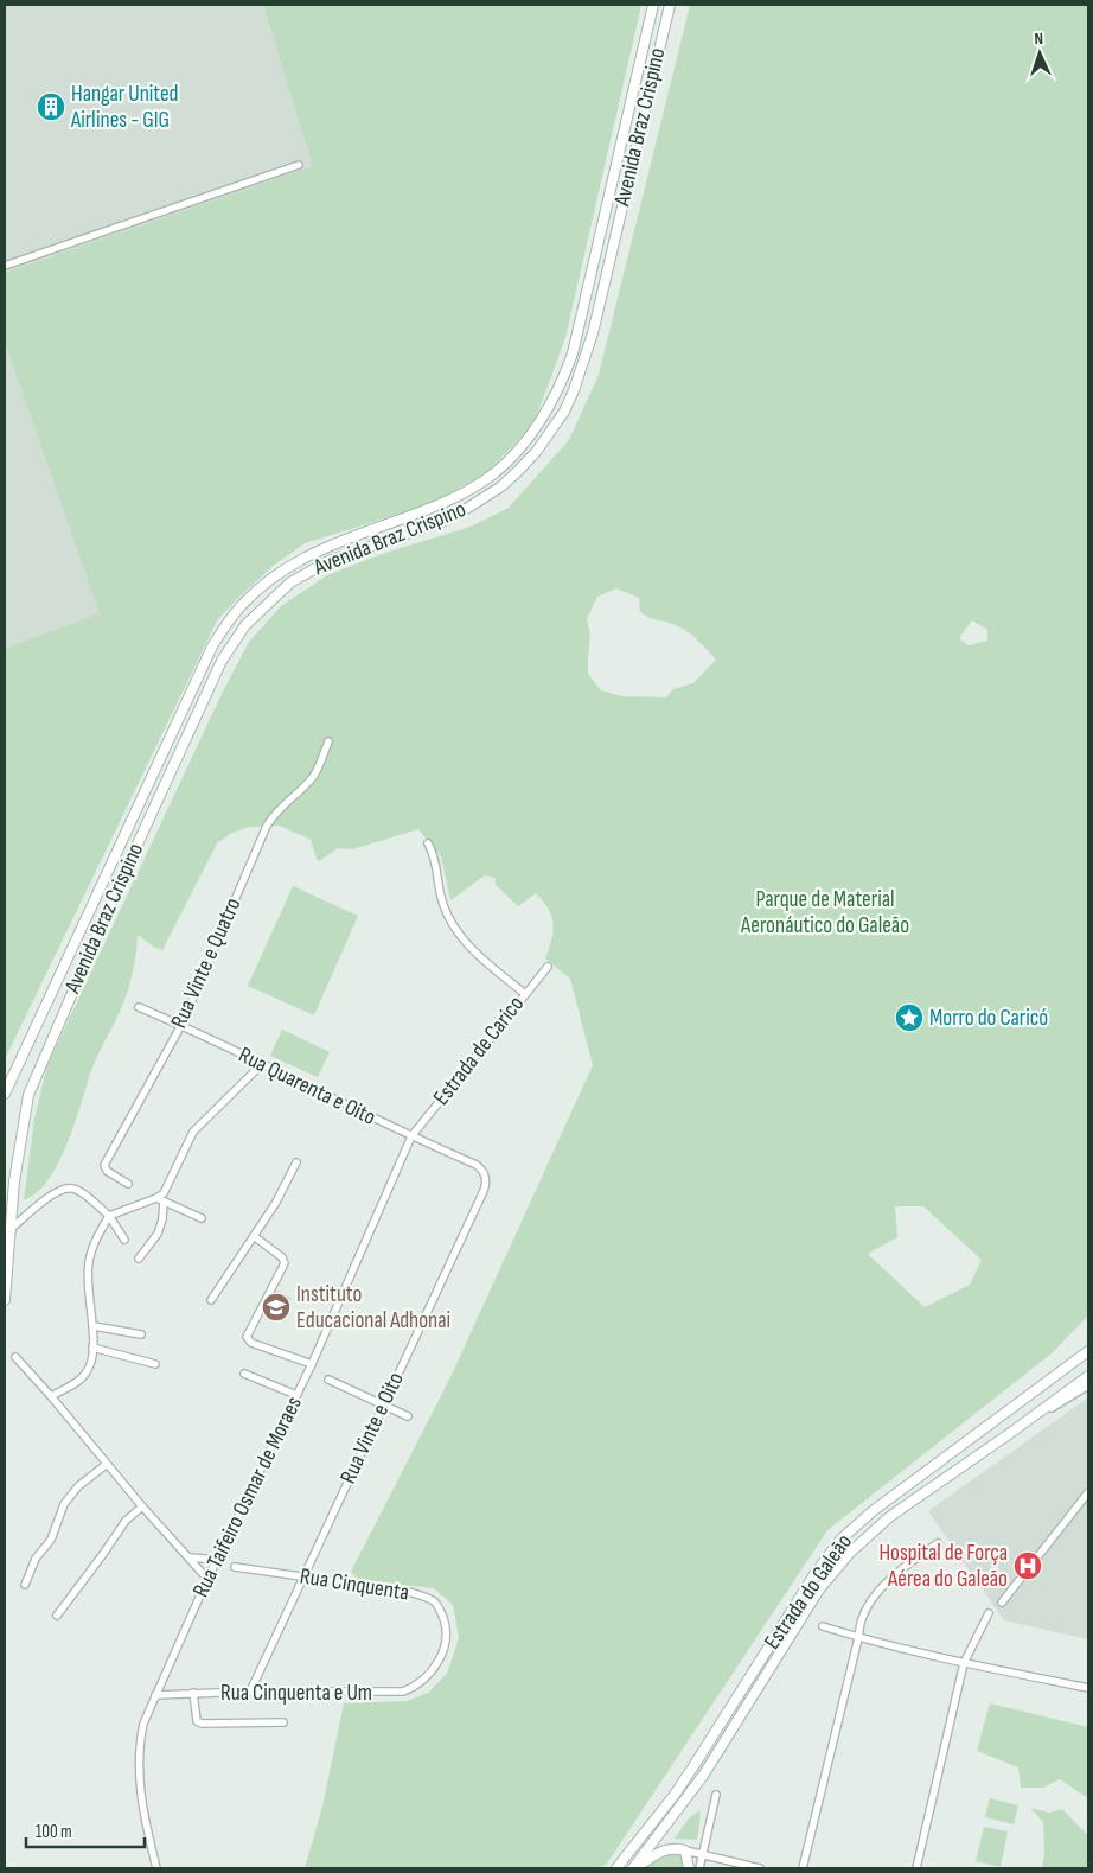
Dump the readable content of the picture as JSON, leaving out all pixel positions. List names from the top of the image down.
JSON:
{
  "streets": {
    "main road": ["Avenida Braz Crispino", "Estrada do Galeão"],
    "street": [
      "Rua Vinte e Quatro",
      "Estrada de Carico",
      "Rua Quarenta e Oito",
      "Rua Vinte e Oito",
      "Rua Taifeiro Osmar de Moraes",
      "Rua Cinquenta",
      "Rua Cinquenta e Um"
    ]
  },
  "crossings": [
    ["Rua Vinte e Quatro", "Rua Quarenta e Oito"],
    ["Estrada de Carico", "Rua Quarenta e Oito"],
    ["Estrada de Carico", "Rua Taifeiro Osmar de Moraes"],
    ["Rua Quarenta e Oito", "Rua Vinte e Oito"],
    ["Rua Quarenta e Oito", "Rua Taifeiro Osmar de Moraes"],
    ["Rua Vinte e Oito", "Rua Cinquenta"],
    ["Rua Vinte e Oito", "Rua Cinquenta e Um"],
    ["Rua Taifeiro Osmar de Moraes", "Rua Cinquenta e Um"],
    ["Rua Cinquenta", "Rua Cinquenta e Um"]
  ],
  "parks": ["Parque de Material Aeronáutico do Galeão"],
  "places": {
    "building": ["Hangar United Airlines - GIG"],
    "place": ["Morro do Caricó"],
    "school or university": ["Instituto Educacional Adhonai"],
    "hospital": ["Hospital de Força Aérea do Galeão"]
  },
  "scale_bar": "100 m",
  "north": "top"
}
